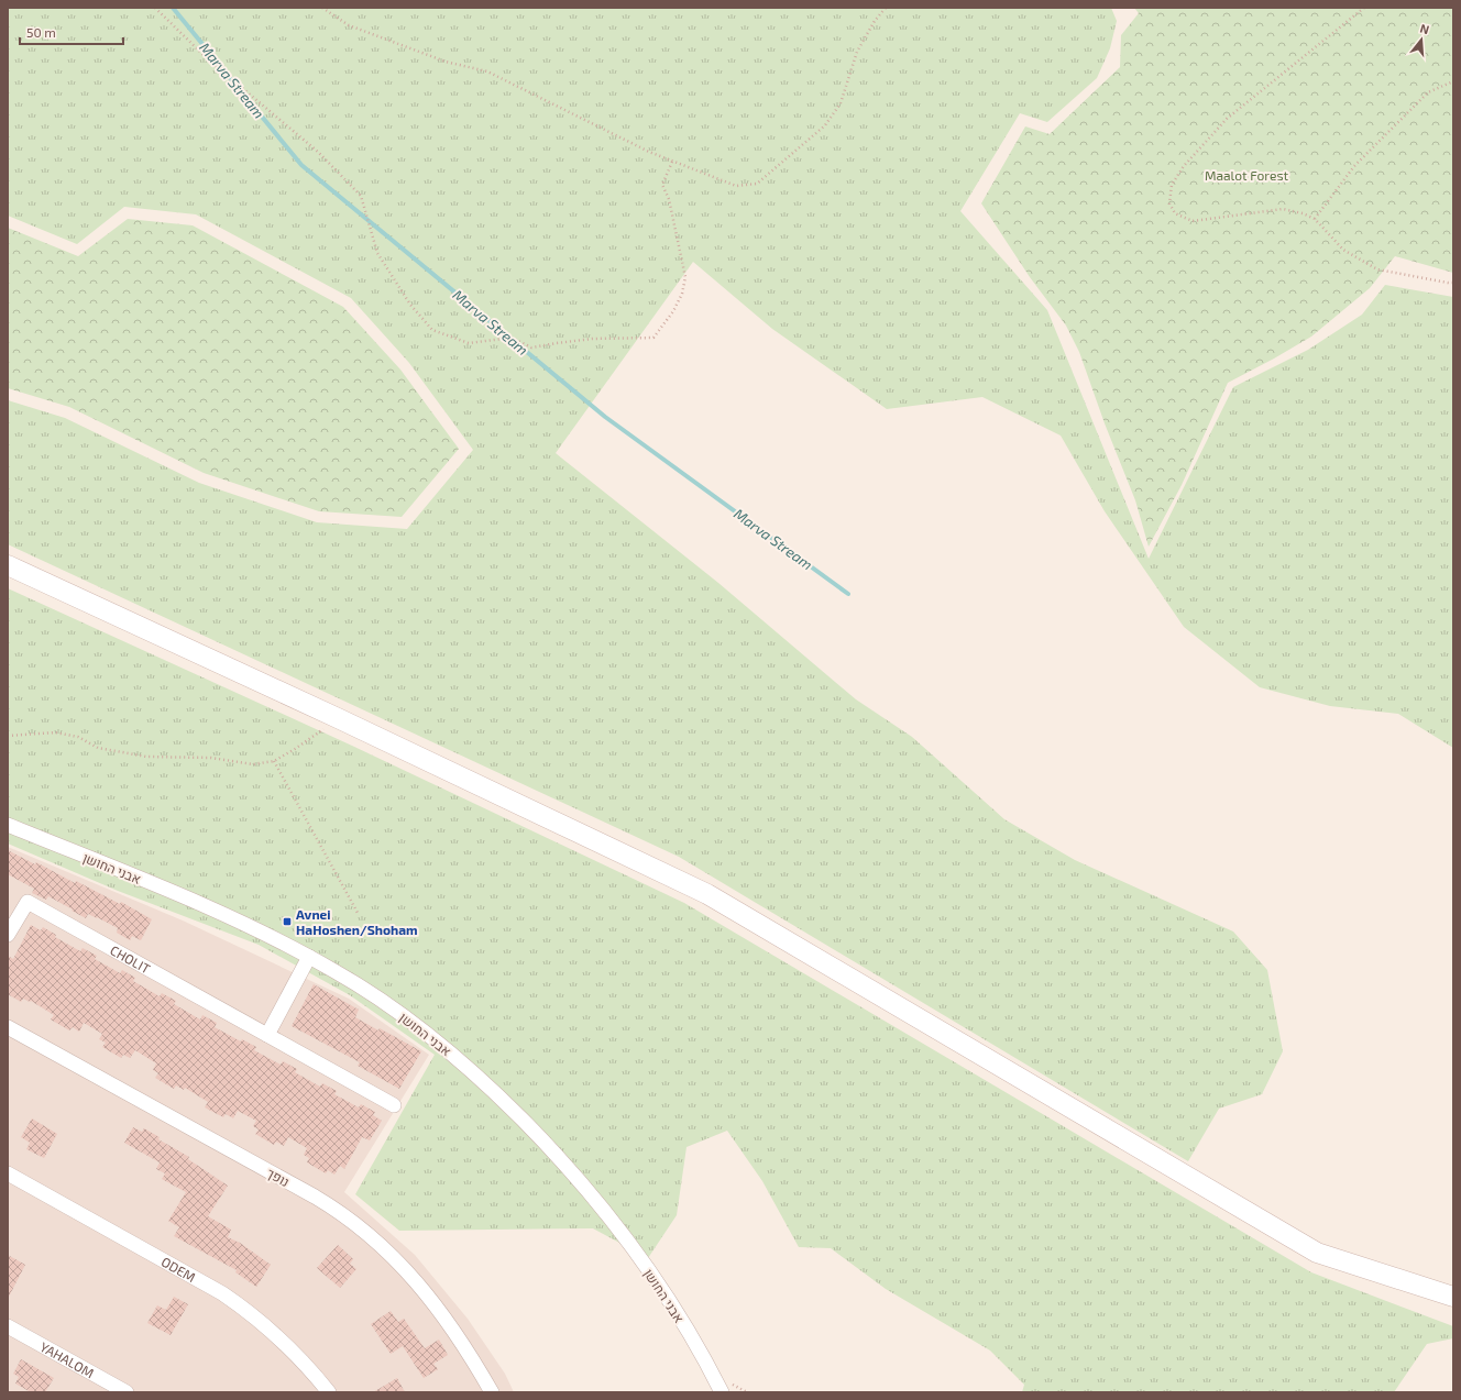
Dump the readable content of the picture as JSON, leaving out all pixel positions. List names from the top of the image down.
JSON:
{
  "streets": {
    "street": [
      "אבני החושן",
      "CHOLIT",
      "נופך",
      "ODEM",
      "YAHALOM"
    ]
  },
  "water": ["Marva Stream"],
  "parks": ["Maalot Forest"],
  "places": {
    "transit": ["Avnei HaHoshen/Shoham"]
  },
  "scale_bar": "50 m",
  "north": "top"
}
